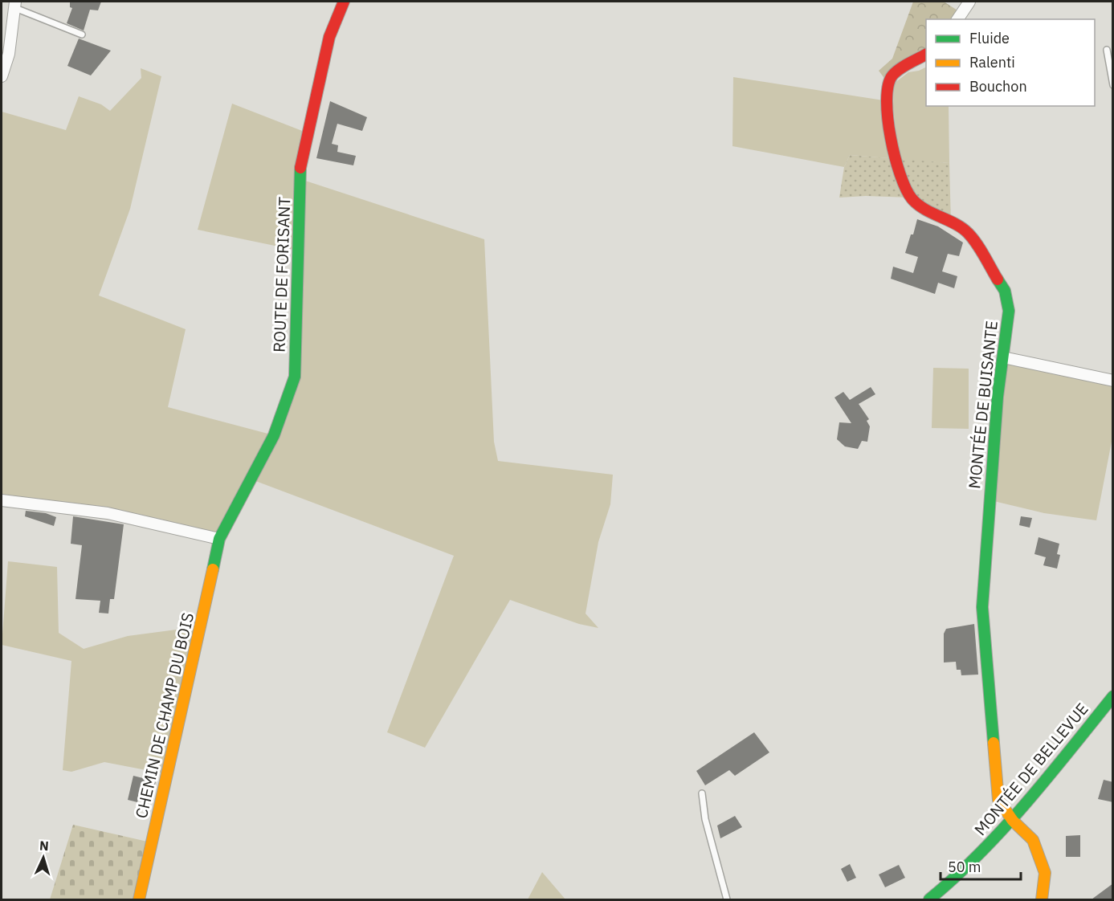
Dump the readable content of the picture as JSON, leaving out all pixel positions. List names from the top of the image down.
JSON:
{
  "streets": {
    "street": [
      "ROUTE DE FORISANT",
      "MONTÉE DE BUISANTE",
      "CHEMIN DE CHAMP DU BOIS",
      "MONTÉE DE BELLEVUE"
    ]
  },
  "crossings": [
    ["ROUTE DE FORISANT", "CHEMIN DE CHAMP DU BOIS"],
    ["MONTÉE DE BUISANTE", "MONTÉE DE BELLEVUE"]
  ],
  "legend": ["Fluide", "Ralenti", "Bouchon"],
  "scale_bar": "50 m",
  "north": "top"
}
